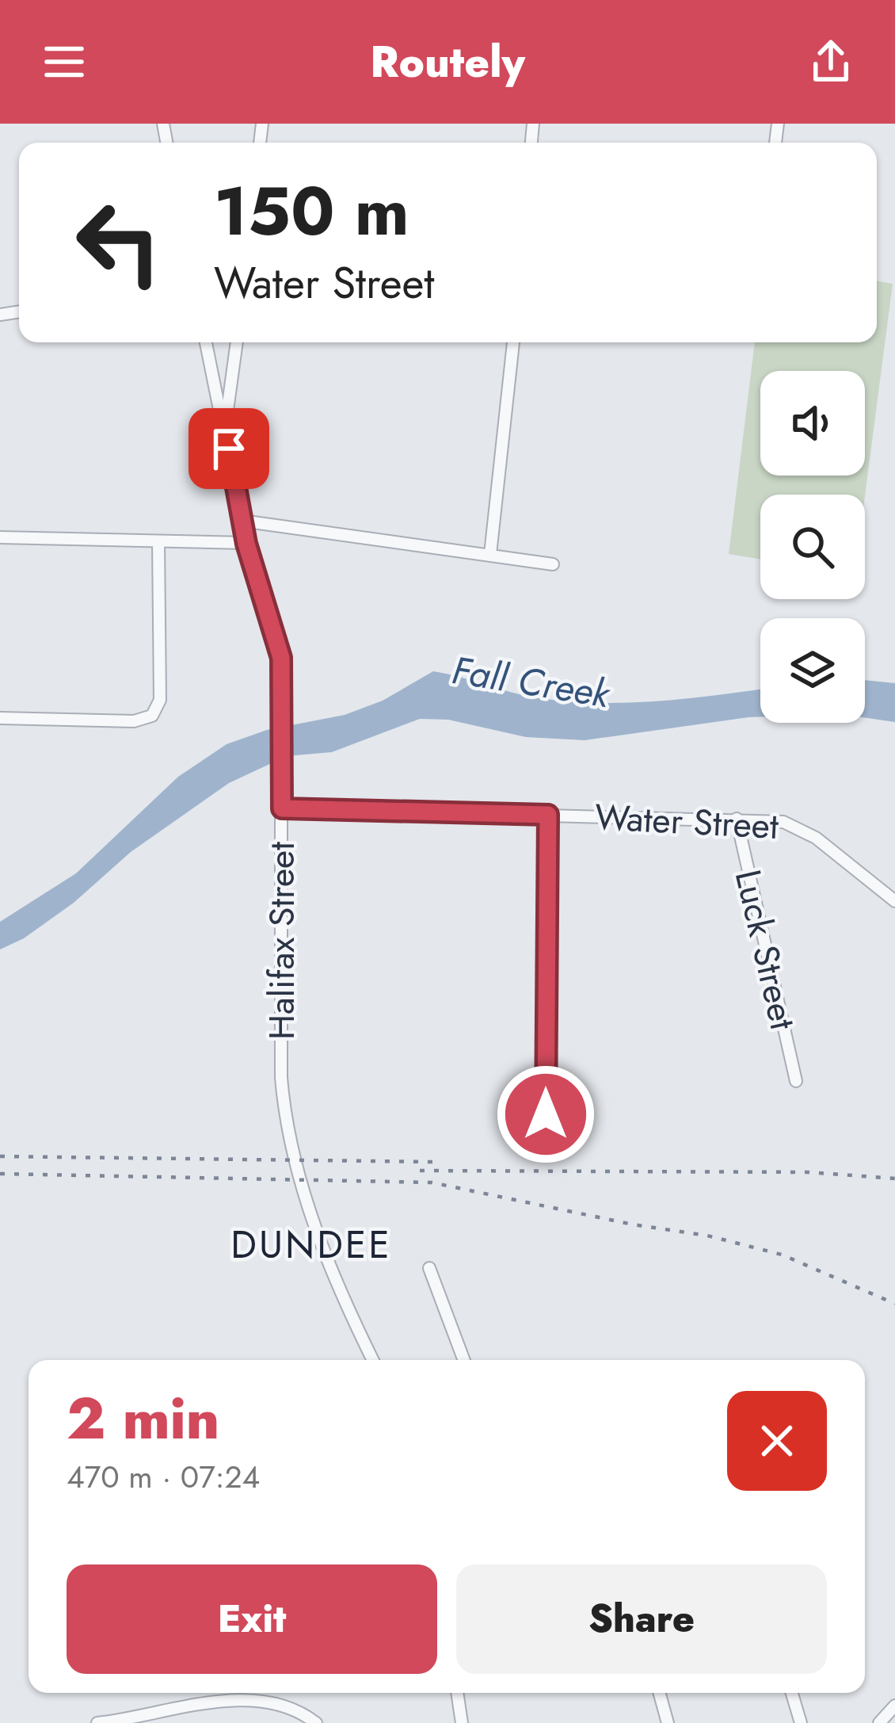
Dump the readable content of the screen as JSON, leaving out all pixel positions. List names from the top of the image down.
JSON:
{
  "streets": {
    "street": ["Water Street", "Halifax Street", "Luck Street"]
  },
  "crossings": [
    ["Water Street", "Halifax Street"],
    ["Water Street", "Luck Street"]
  ],
  "districts": ["DUNDEE"],
  "water": ["Fall Creek"],
  "page": {
    "header": "Routely",
    "turn": ["150 m", "Water Street"],
    "heading": ["2 min", "470 m · 07:24"],
    "buttons": ["Exit", "Share"]
  }
}
